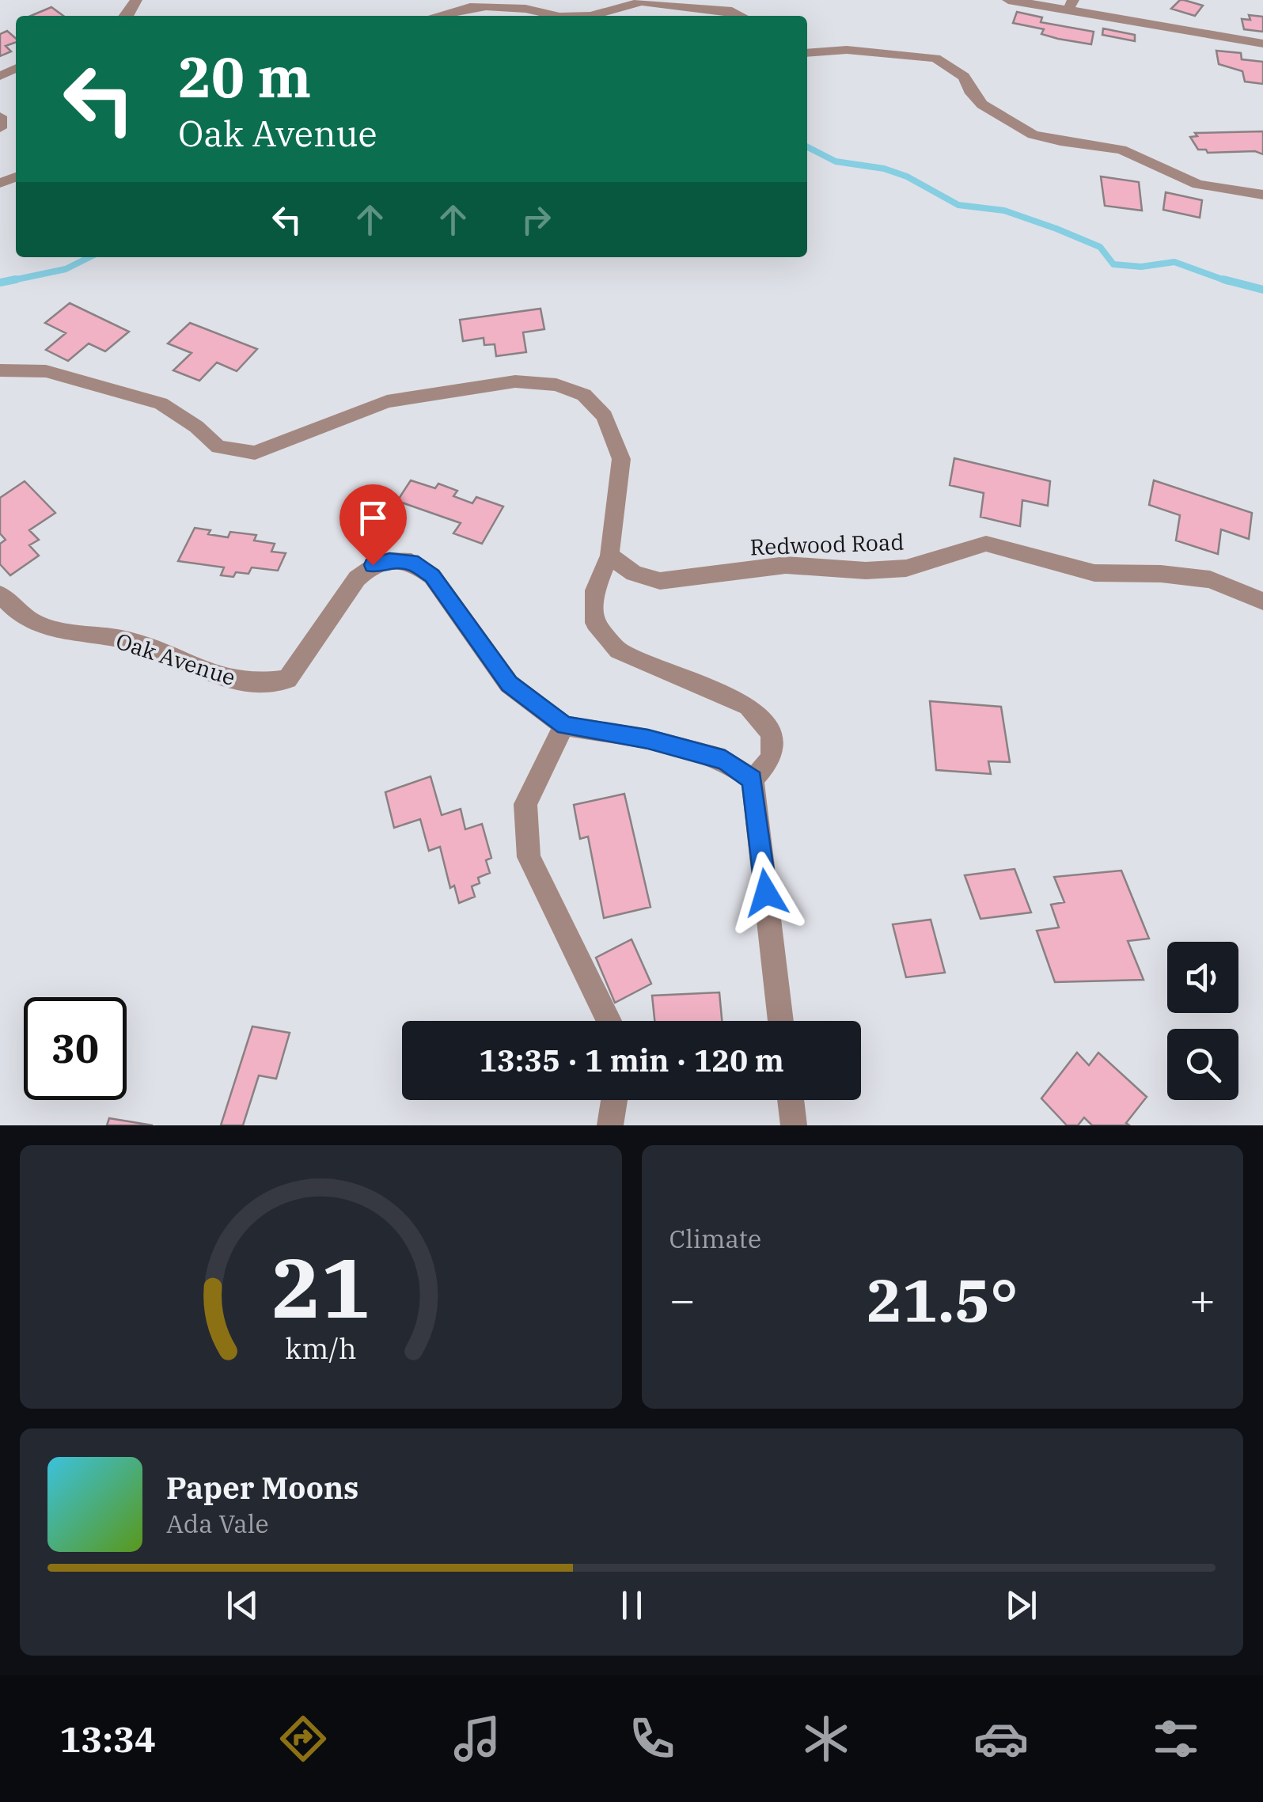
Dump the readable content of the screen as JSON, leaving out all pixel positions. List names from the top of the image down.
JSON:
{
  "streets": {
    "street": ["Redwood Road", "Oak Avenue"]
  },
  "page": {
    "turn": ["20 m", "Oak Avenue"],
    "limit": "30",
    "trip": "13:35 · 1 min · 120 m",
    "tile": "Climate",
    "heat": ["−", "21.5°", "+"],
    "song": ["Paper Moons", "Ada Vale"],
    "tabs": "13:34",
    "gauge": ["21", "km/h"]
  }
}
